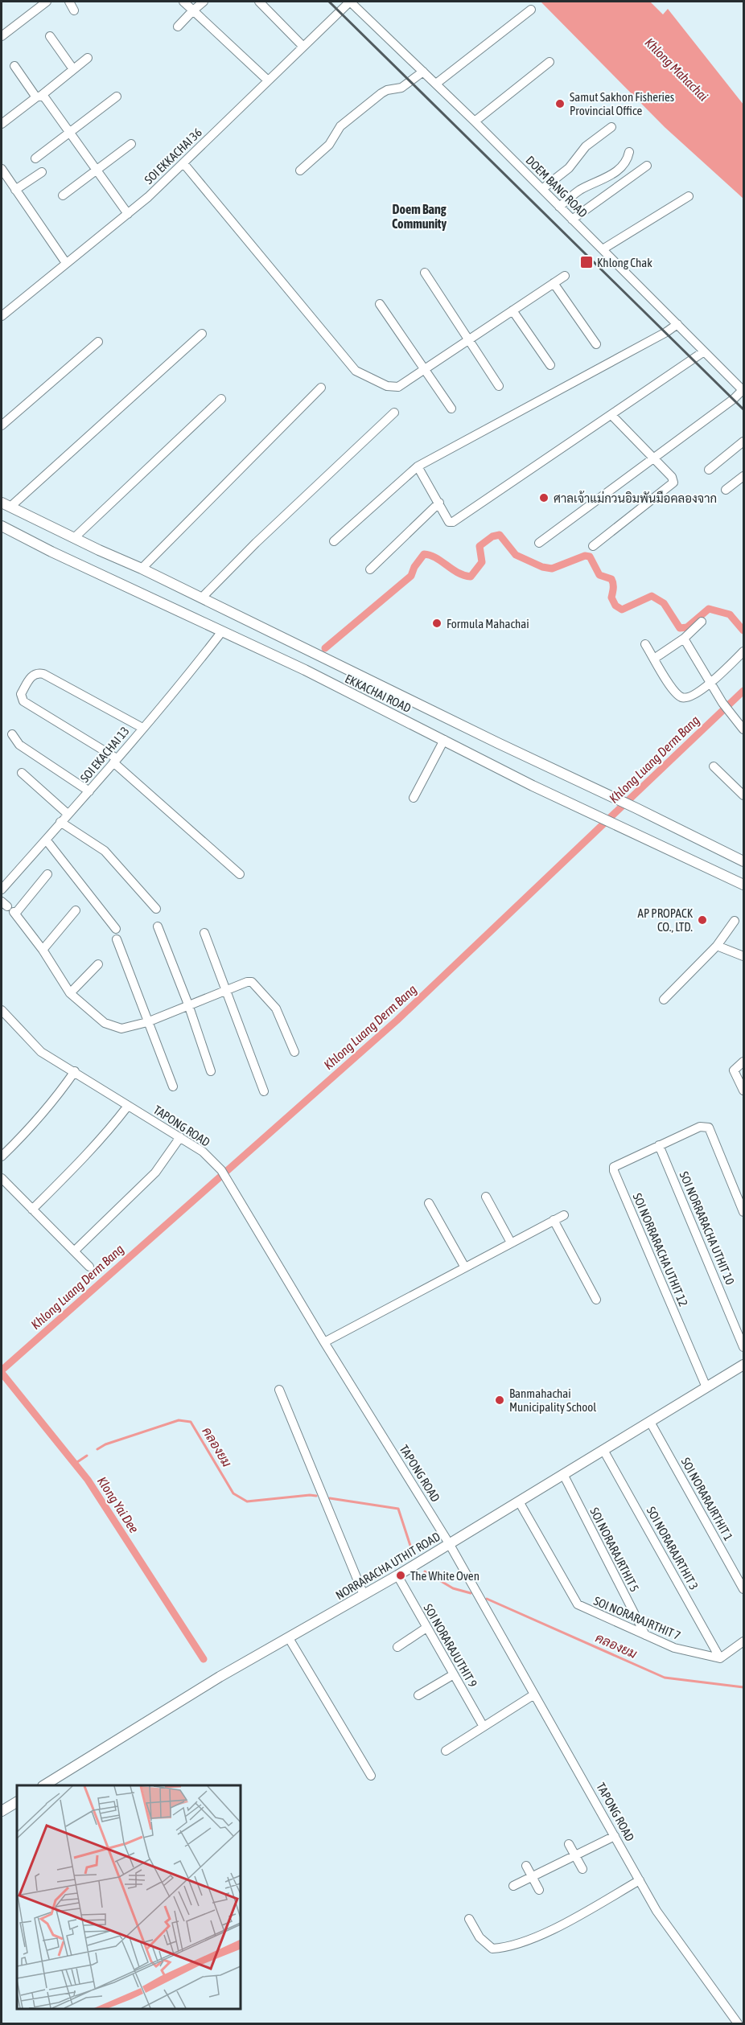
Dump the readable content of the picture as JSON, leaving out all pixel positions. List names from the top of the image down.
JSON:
{
  "streets": {
    "main road": ["EKKACHAI ROAD", "NORRARACHA UTHIT ROAD"],
    "street": [
      "SOI EKKACHAI 36",
      "DOEM BANG ROAD",
      "SOI EKACHAI 13",
      "TAPONG ROAD",
      "SOI NORRARACHA UTHIT 10",
      "SOI NORRARACHA UTHIT 12",
      "SOI NORARAJRTHIT 1",
      "SOI NORARAJRTHIT 3",
      "SOI NORARAJRTHIT 5",
      "SOI NORARAJRTHIT 7",
      "SOI NORARAJUTHIT 9"
    ]
  },
  "crossings": [
    ["SOI EKKACHAI 36", "DOEM BANG ROAD"],
    ["EKKACHAI ROAD", "SOI EKACHAI 13"],
    ["TAPONG ROAD", "NORRARACHA UTHIT ROAD"],
    ["SOI NORRARACHA UTHIT 10", "SOI NORRARACHA UTHIT 12"],
    ["SOI NORRARACHA UTHIT 12", "NORRARACHA UTHIT ROAD"],
    ["SOI NORARAJRTHIT 1", "NORRARACHA UTHIT ROAD"],
    ["SOI NORARAJRTHIT 3", "NORRARACHA UTHIT ROAD"],
    ["SOI NORARAJRTHIT 3", "SOI NORARAJRTHIT 7"],
    ["SOI NORARAJRTHIT 5", "NORRARACHA UTHIT ROAD"],
    ["SOI NORARAJRTHIT 5", "SOI NORARAJRTHIT 7"],
    ["NORRARACHA UTHIT ROAD", "SOI NORARAJRTHIT 7"],
    ["NORRARACHA UTHIT ROAD", "SOI NORARAJUTHIT 9"]
  ],
  "districts": ["Doem Bang Community"],
  "water": [
    "Khlong Mahachai",
    "Khlong Luang Derm Bang",
    "คลองยม",
    "Klong Yai Dee"
  ],
  "places": {
    "other": [
      "Samut Sakhon Fisheries Provincial Office",
      "ศาลเจ้าแม่กวนอิมพันมือคลองจาก",
      "Formula Mahachai",
      "AP PROPACK CO., LTD.",
      "Banmahachai Municipality School",
      "The White Oven"
    ],
    "transit": ["Khlong Chak"]
  }
}
